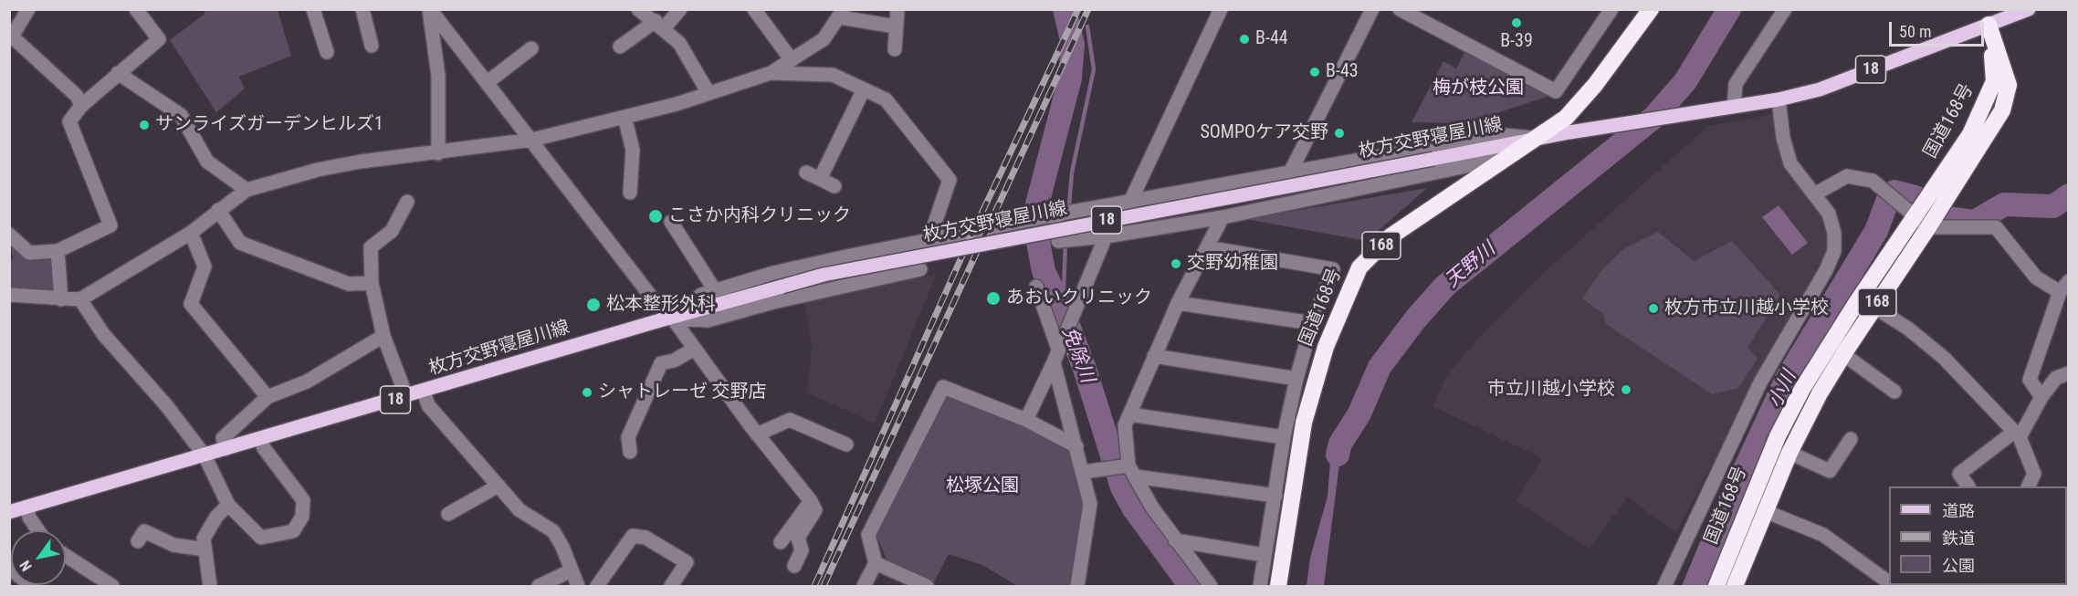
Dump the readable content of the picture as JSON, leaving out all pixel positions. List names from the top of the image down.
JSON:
{
  "streets": {
    "highway": ["国道168号", "168"],
    "main road": ["18", "枚方交野寝屋川線"]
  },
  "crossings": [
    ["国道168号", "枚方交野寝屋川線"]
  ],
  "water": ["天野川", "免除川", "小川"],
  "parks": ["梅が枝公園", "松塚公園"],
  "places": [
    "B-39",
    "B-44",
    "B-43",
    "サンライズガーデンヒルズ1",
    "SOMPOケア交野",
    "こさか内科クリニック",
    "交野幼稚園",
    "あおいクリニック",
    "松本整形外科",
    "枚方市立川越小学校",
    "市立川越小学校",
    "シャトレーゼ 交野店"
  ],
  "legend": ["道路", "鉄道", "公園"],
  "scale_bar": "50 m",
  "north": "bottom left"
}
